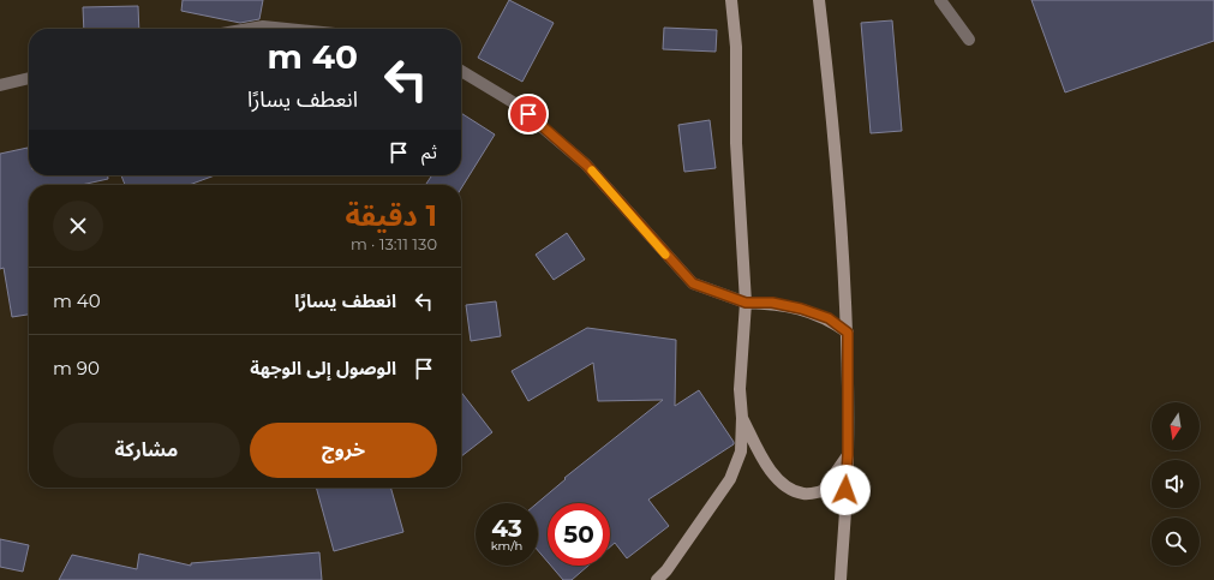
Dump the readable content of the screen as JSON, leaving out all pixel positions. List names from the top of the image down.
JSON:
{
  "north": "bottom",
  "page": {
    "turn": ["40 m", "انعطف يسارًا"],
    "then": "ثم",
    "heading": ["1 دقيقة", "130 m · 13:11"],
    "list": [
      {
        "name": "انعطف يسارًا",
        "value": "40 m"
      },
      {
        "name": "الوصول إلى الوجهة",
        "value": "90 m"
      }
    ],
    "buttons": ["خروج", "مشاركة"],
    "speed": "43 km/h",
    "limit": "50"
  }
}
